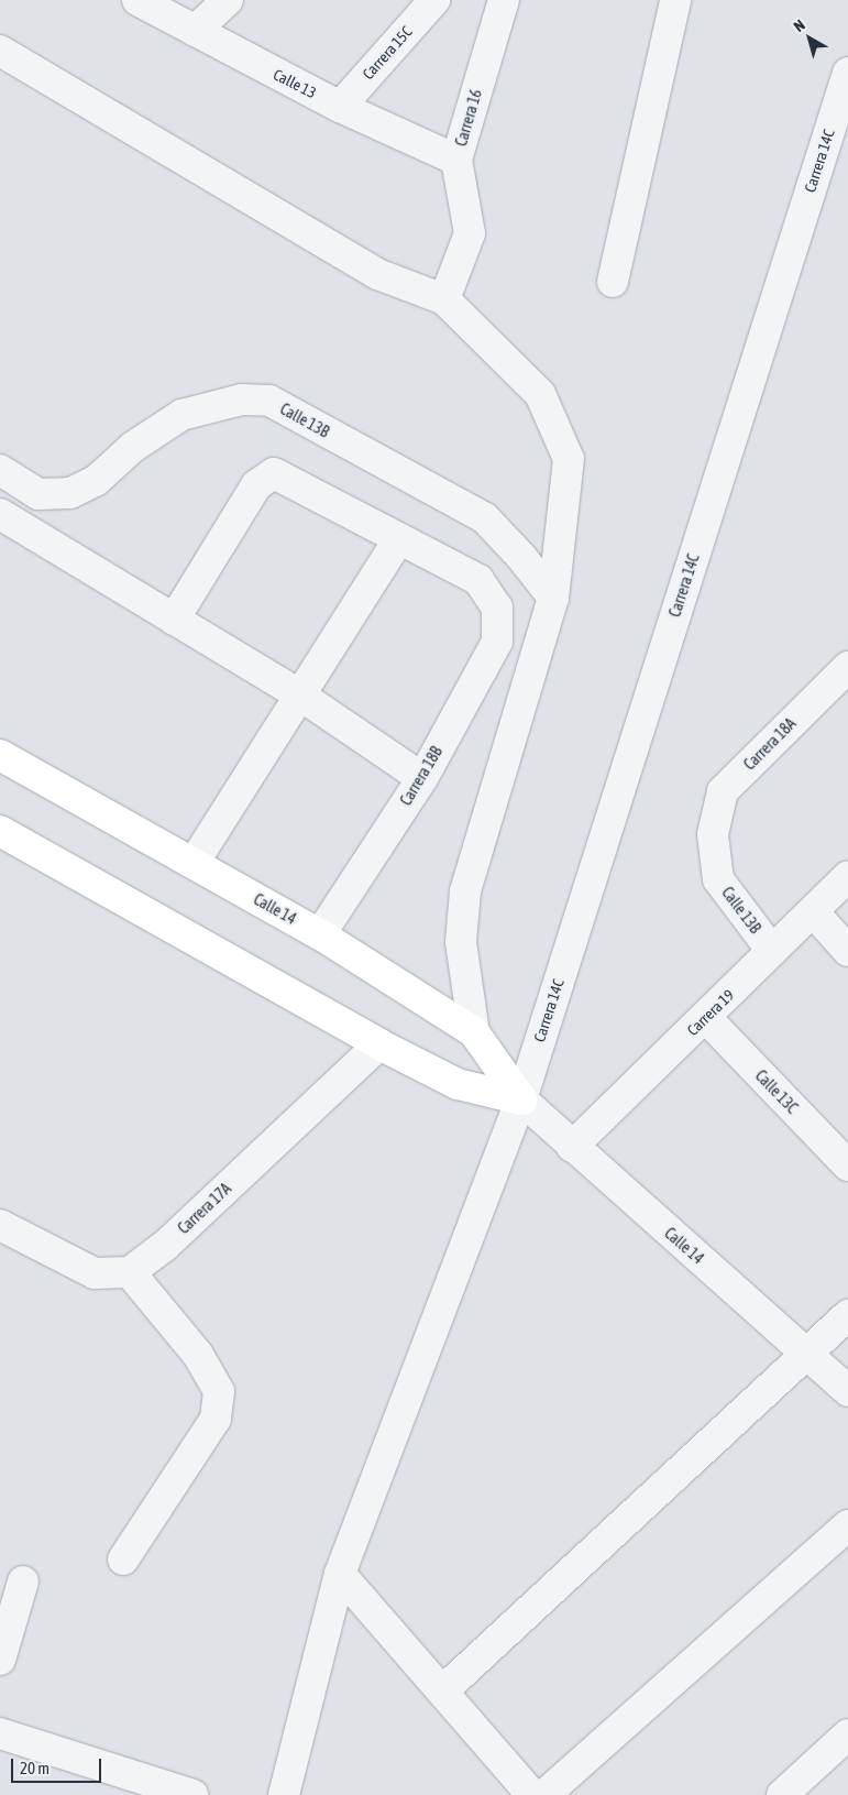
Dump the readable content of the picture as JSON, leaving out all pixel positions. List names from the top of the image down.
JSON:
{
  "streets": {
    "main road": ["Calle 14"],
    "street": [
      "Carrera 15C",
      "Calle 13",
      "Carrera 16",
      "Carrera 14C",
      "Calle 13B",
      "Carrera 18A",
      "Carrera 18B",
      "Carrera 19",
      "Calle 13C",
      "Carrera 17A"
    ]
  },
  "crossings": [
    ["Carrera 15C", "Calle 13"],
    ["Calle 13", "Carrera 16"],
    ["Carrera 14C", "Calle 14"],
    ["Calle 13B", "Carrera 18A"],
    ["Calle 13B", "Carrera 19"],
    ["Carrera 18B", "Calle 14"],
    ["Calle 14", "Carrera 19"],
    ["Calle 14", "Carrera 17A"],
    ["Carrera 19", "Calle 13C"]
  ],
  "scale_bar": "20 m",
  "north": "top left"
}
